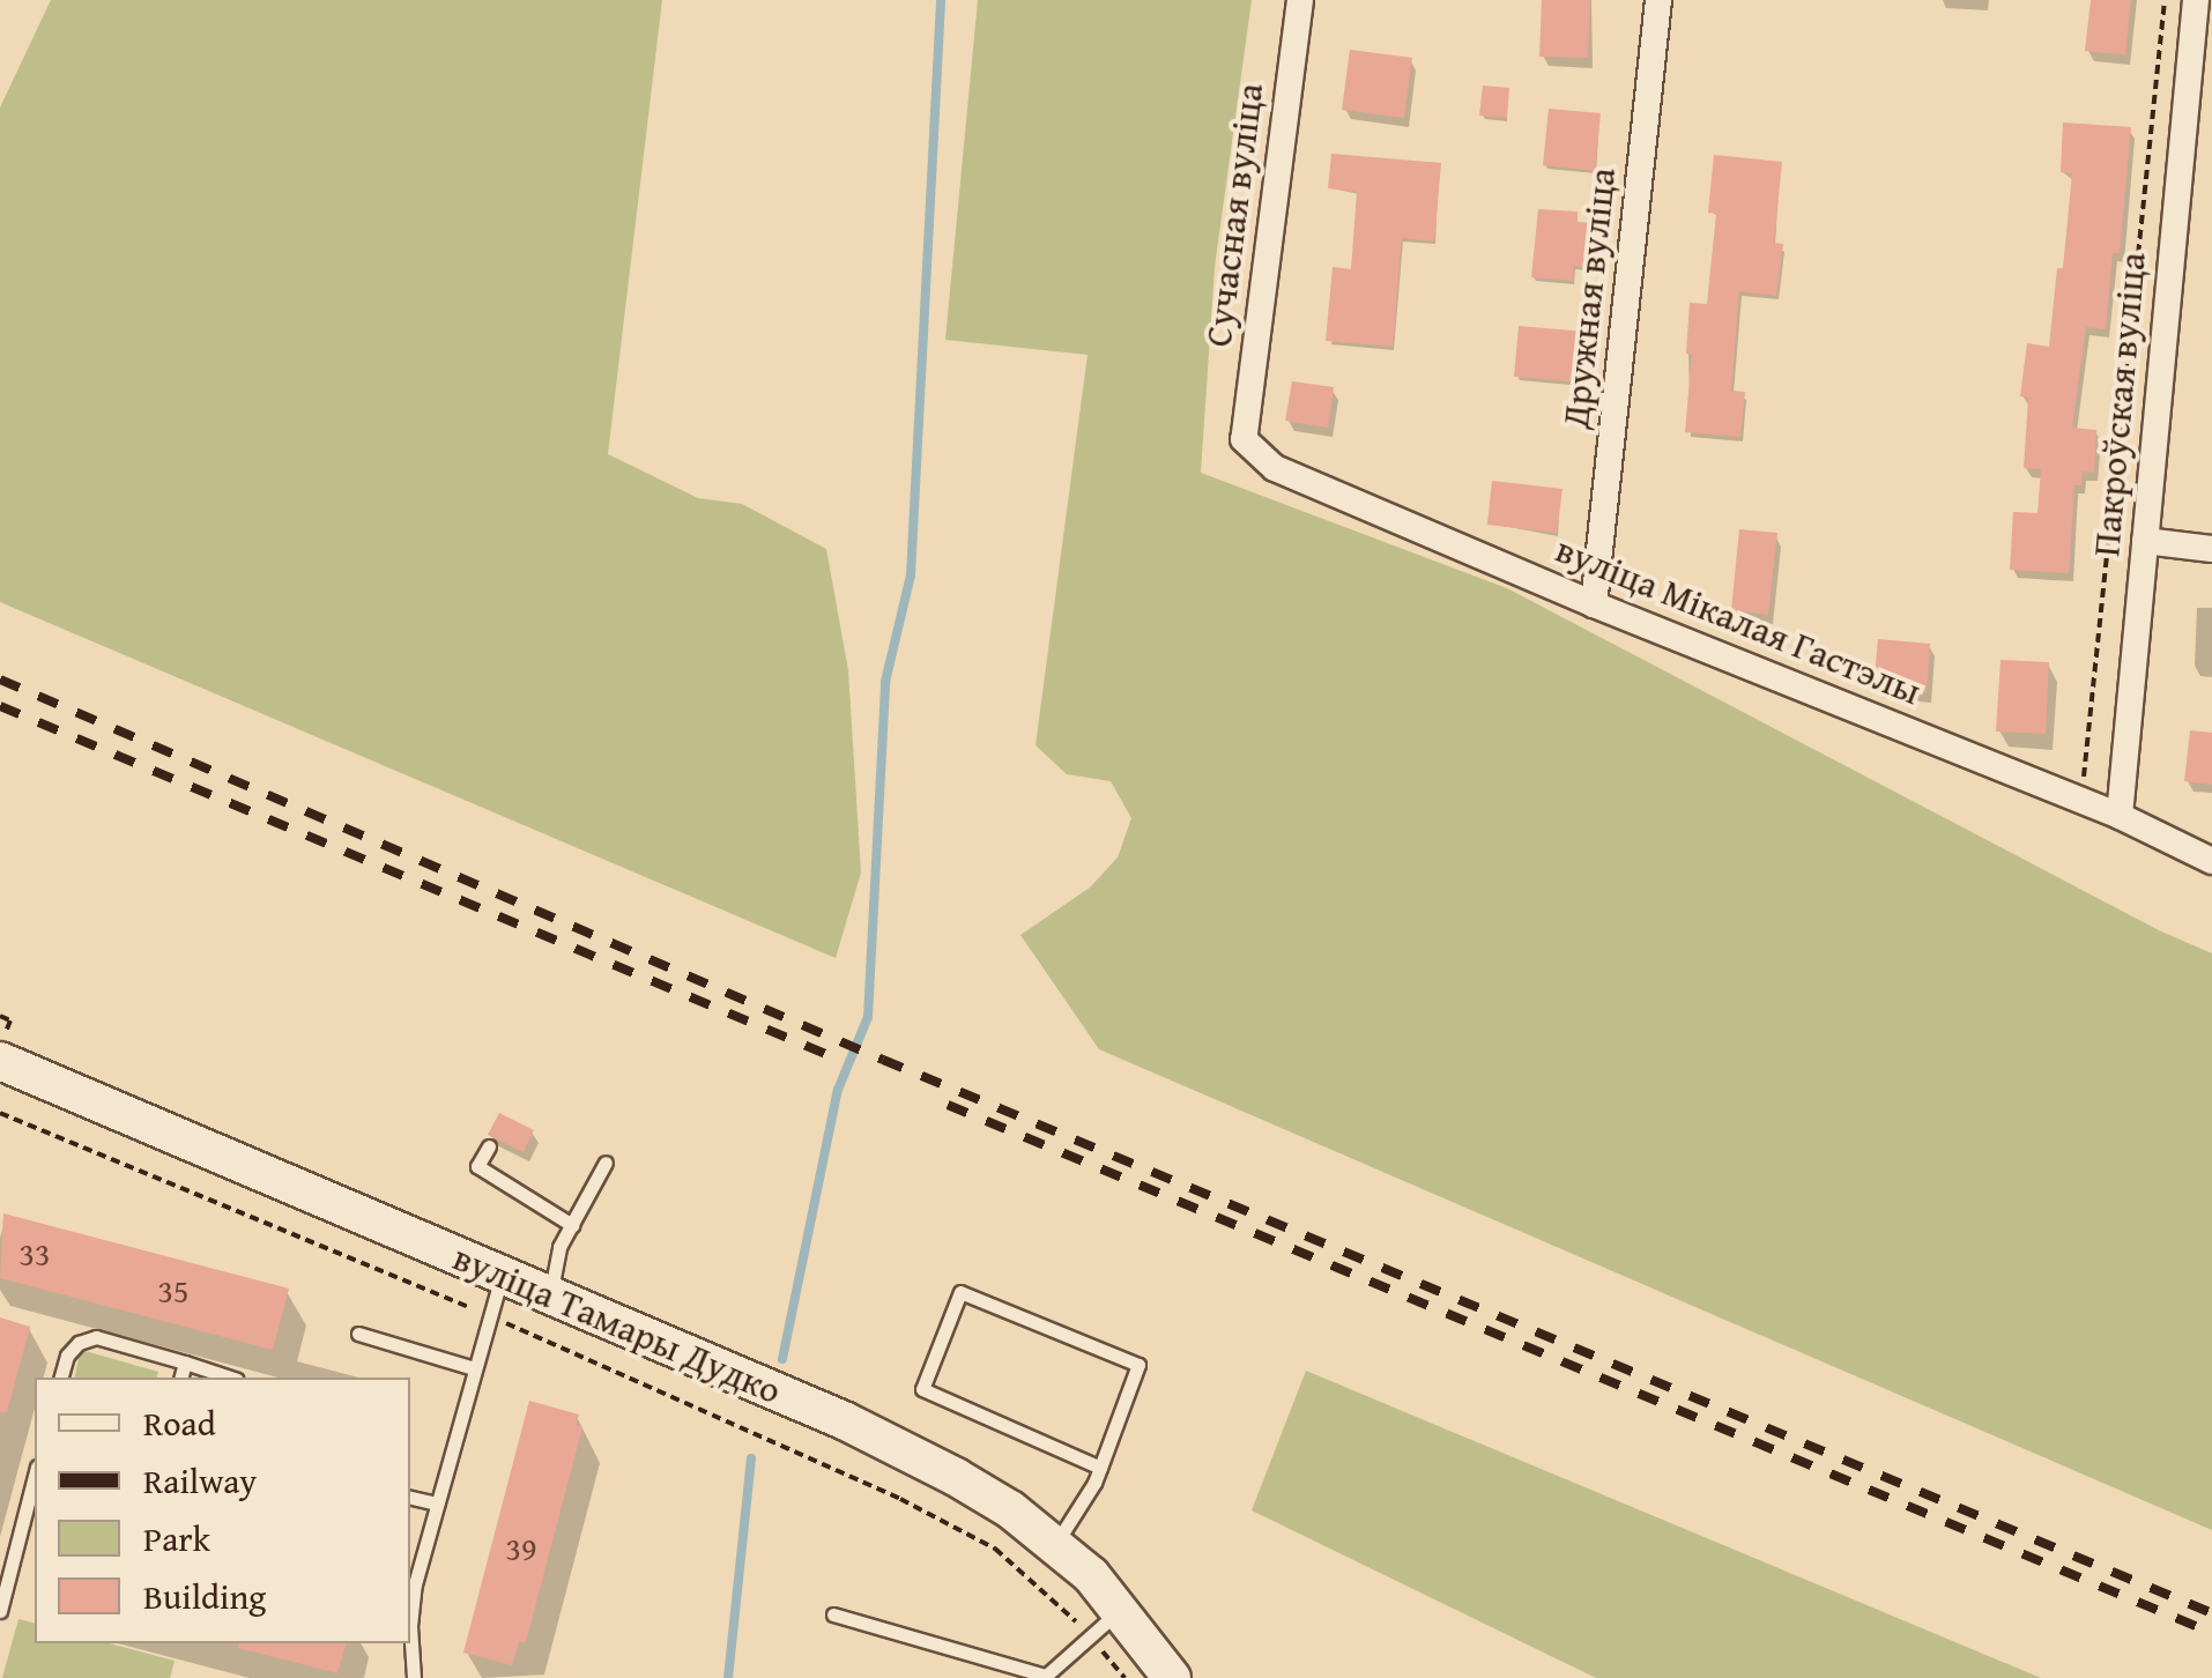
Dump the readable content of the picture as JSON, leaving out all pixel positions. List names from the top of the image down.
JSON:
{
  "streets": {
    "street": [
      "Сучасная вуліца",
      "Дружная вуліца",
      "Пакроўская вуліца",
      "вуліца Мікалая Гастэлы",
      "вуліца Тамары Дудко"
    ]
  },
  "crossings": [
    ["Сучасная вуліца", "вуліца Мікалая Гастэлы"],
    ["Дружная вуліца", "вуліца Мікалая Гастэлы"],
    ["Пакроўская вуліца", "вуліца Мікалая Гастэлы"]
  ],
  "house_numbers": ["33", "35", "39"],
  "legend": [
    "Road",
    "Railway",
    "Park",
    "Building"
  ]
}
